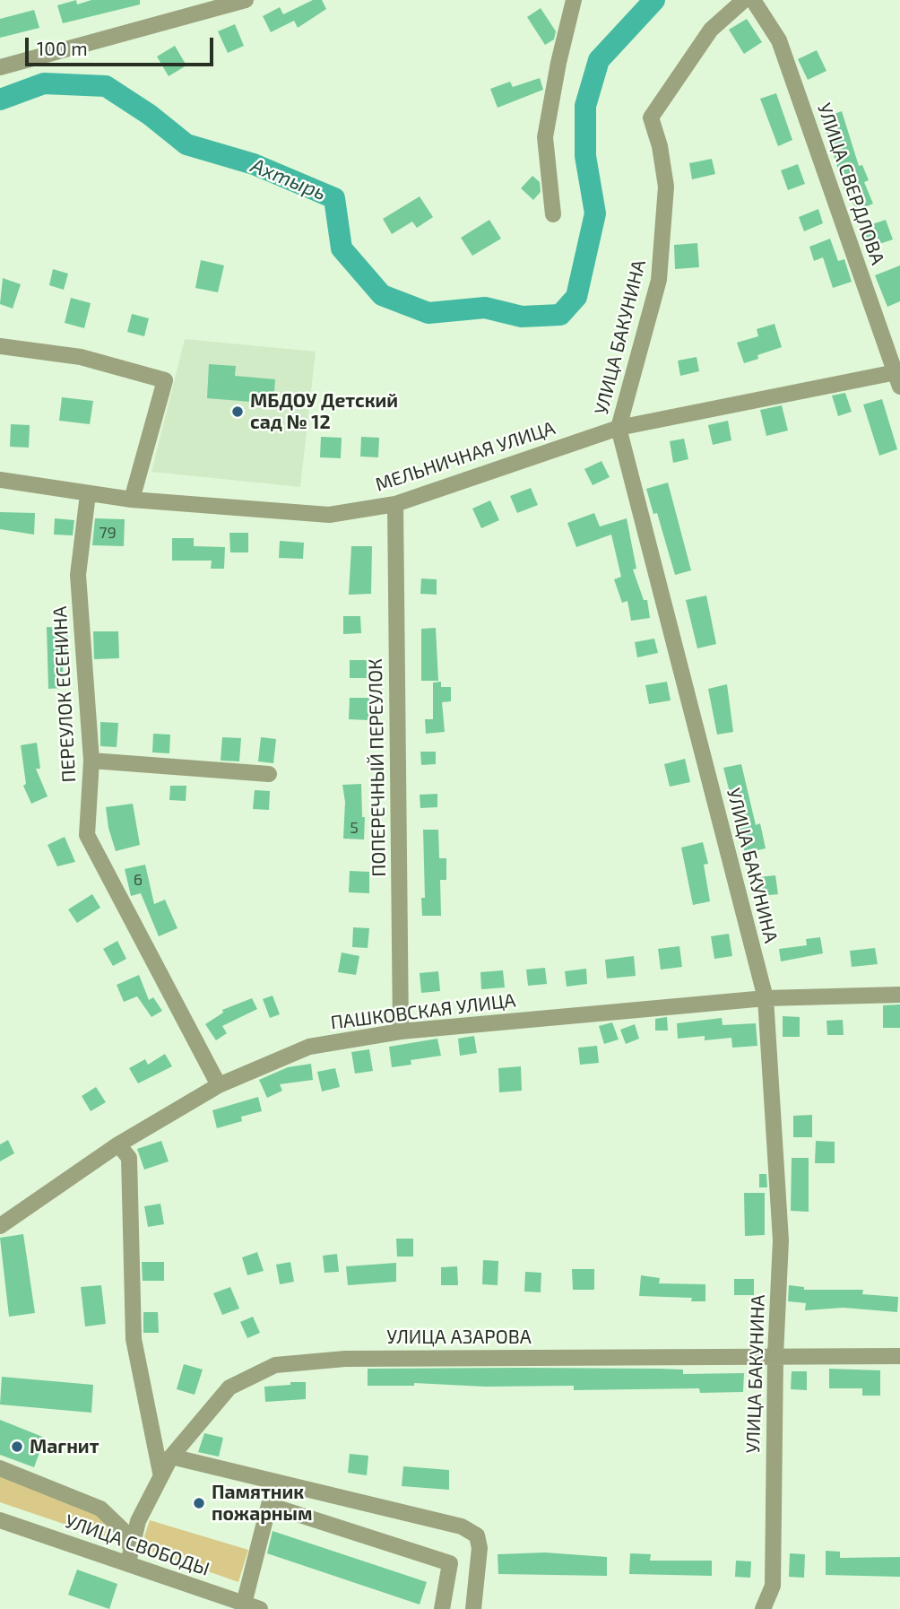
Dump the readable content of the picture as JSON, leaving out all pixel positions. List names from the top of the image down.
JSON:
{
  "streets": {
    "street": [
      "УЛИЦА СВЕРДЛОВА",
      "УЛИЦА БАКУНИНА",
      "МЕЛЬНИЧНАЯ УЛИЦА",
      "ПЕРЕУЛОК ЕСЕНИНА",
      "ПОПЕРЕЧНЫЙ ПЕРЕУЛОК",
      "ПАШКОВСКАЯ УЛИЦА",
      "УЛИЦА АЗАРОВА",
      "УЛИЦА СВОБОДЫ"
    ]
  },
  "crossings": [
    ["УЛИЦА СВЕРДЛОВА", "МЕЛЬНИЧНАЯ УЛИЦА"],
    ["УЛИЦА БАКУНИНА", "МЕЛЬНИЧНАЯ УЛИЦА"],
    ["УЛИЦА БАКУНИНА", "ПАШКОВСКАЯ УЛИЦА"],
    ["УЛИЦА БАКУНИНА", "УЛИЦА АЗАРОВА"],
    ["МЕЛЬНИЧНАЯ УЛИЦА", "ПЕРЕУЛОК ЕСЕНИНА"],
    ["МЕЛЬНИЧНАЯ УЛИЦА", "ПОПЕРЕЧНЫЙ ПЕРЕУЛОК"],
    ["ПЕРЕУЛОК ЕСЕНИНА", "ПАШКОВСКАЯ УЛИЦА"],
    ["ПОПЕРЕЧНЫЙ ПЕРЕУЛОК", "ПАШКОВСКАЯ УЛИЦА"],
    ["УЛИЦА АЗАРОВА", "УЛИЦА СВОБОДЫ"]
  ],
  "water": ["Ахтырь"],
  "places": ["МБДОУ Детский сад № 12", "Магнит", "Памятник пожарным"],
  "house_numbers": ["79", "5", "6"],
  "scale_bar": "100 m"
}
